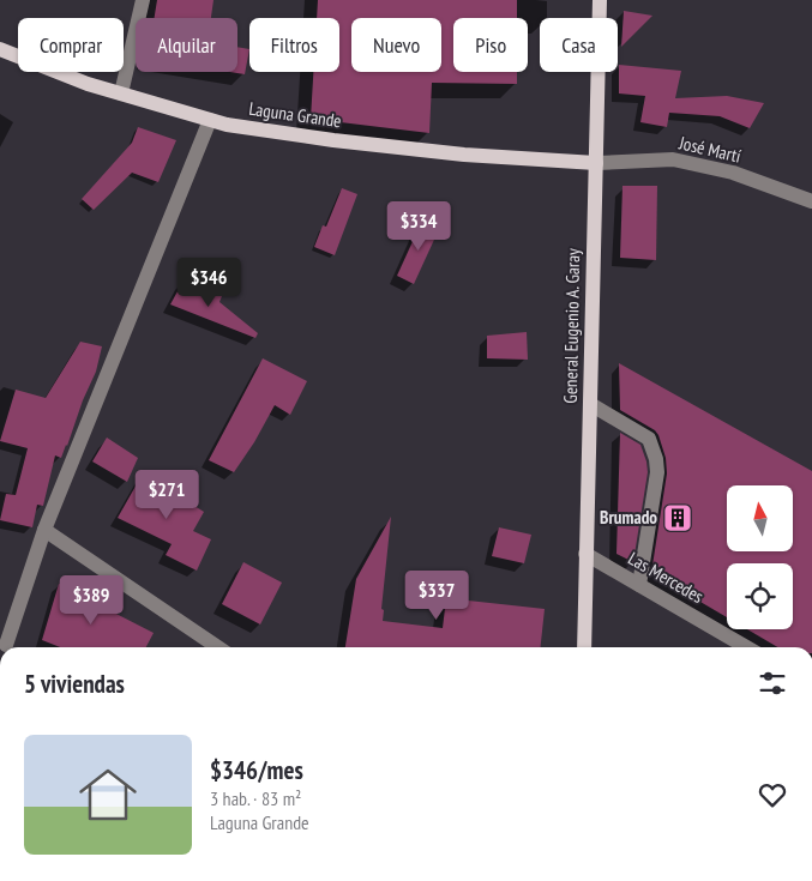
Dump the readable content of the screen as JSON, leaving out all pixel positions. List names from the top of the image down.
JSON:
{
  "streets": {
    "main road": ["Laguna Grande", "General Eugenio A. Garay"],
    "street": ["José Martí", "Las Mercedes"]
  },
  "crossings": [
    ["Laguna Grande", "José Martí"],
    ["Laguna Grande", "General Eugenio A. Garay"],
    ["José Martí", "General Eugenio A. Garay"],
    ["General Eugenio A. Garay", "Las Mercedes"]
  ],
  "places": {
    "building": ["Brumado"]
  },
  "north": "top",
  "page": {
    "chip": [
      "Comprar",
      "Alquilar",
      "Filtros",
      "Nuevo",
      "Piso",
      "Casa"
    ],
    "price": [
      "$334",
      "$346",
      "$271",
      "$337",
      "$389"
    ],
    "heading": "5 viviendas",
    "list": [
      {
        "name": "$346/mes",
        "note": "3 hab. · 83 m² · Laguna Grande"
      }
    ]
  }
}
